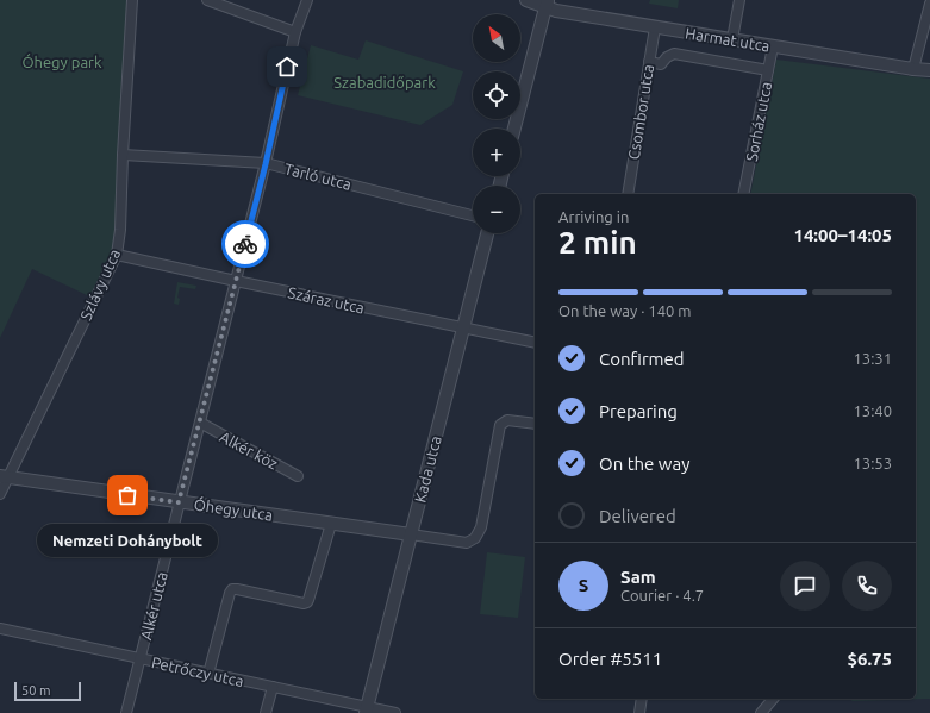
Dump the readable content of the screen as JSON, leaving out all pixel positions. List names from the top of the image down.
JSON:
{
  "streets": {
    "street": [
      "Harmat utca",
      "Csombor utca",
      "Sorház utca",
      "Tarló utca",
      "Szlávy utca",
      "Száraz utca",
      "Alkér köz",
      "Kada utca",
      "Óhegy utca",
      "Alkér utca",
      "Petrőczy utca"
    ]
  },
  "crossings": [
    ["Harmat utca", "Csombor utca"],
    ["Harmat utca", "Sorház utca"],
    ["Tarló utca", "Szlávy utca"],
    ["Tarló utca", "Alkér utca"],
    ["Szlávy utca", "Száraz utca"],
    ["Szlávy utca", "Óhegy utca"],
    ["Száraz utca", "Kada utca"],
    ["Száraz utca", "Alkér utca"],
    ["Alkér köz", "Alkér utca"],
    ["Kada utca", "Óhegy utca"],
    ["Kada utca", "Petrőczy utca"],
    ["Óhegy utca", "Alkér utca"],
    ["Alkér utca", "Petrőczy utca"]
  ],
  "parks": ["Óhegy park", "Szabadidőpark"],
  "places": ["Nemzeti Dohánybolt"],
  "scale_bar": "50 m",
  "north": "top left",
  "page": {
    "map_buttons": ["+", "−"],
    "heading": ["2 min", "Arriving in", "14:00–14:05"],
    "panel": [
      "Sam",
      "Courier · 4.7",
      "Order #5511",
      "$6.75"
    ],
    "bar": "On the way · 140 m",
    "list": [
      ["Confirmed", "13:31"],
      ["Preparing", "13:40"],
      ["On the way", "13:53"],
      "Delivered"
    ],
    "bubble": "Nemzeti Dohánybolt",
    "round": "S",
    "scale": "50 m"
  }
}
